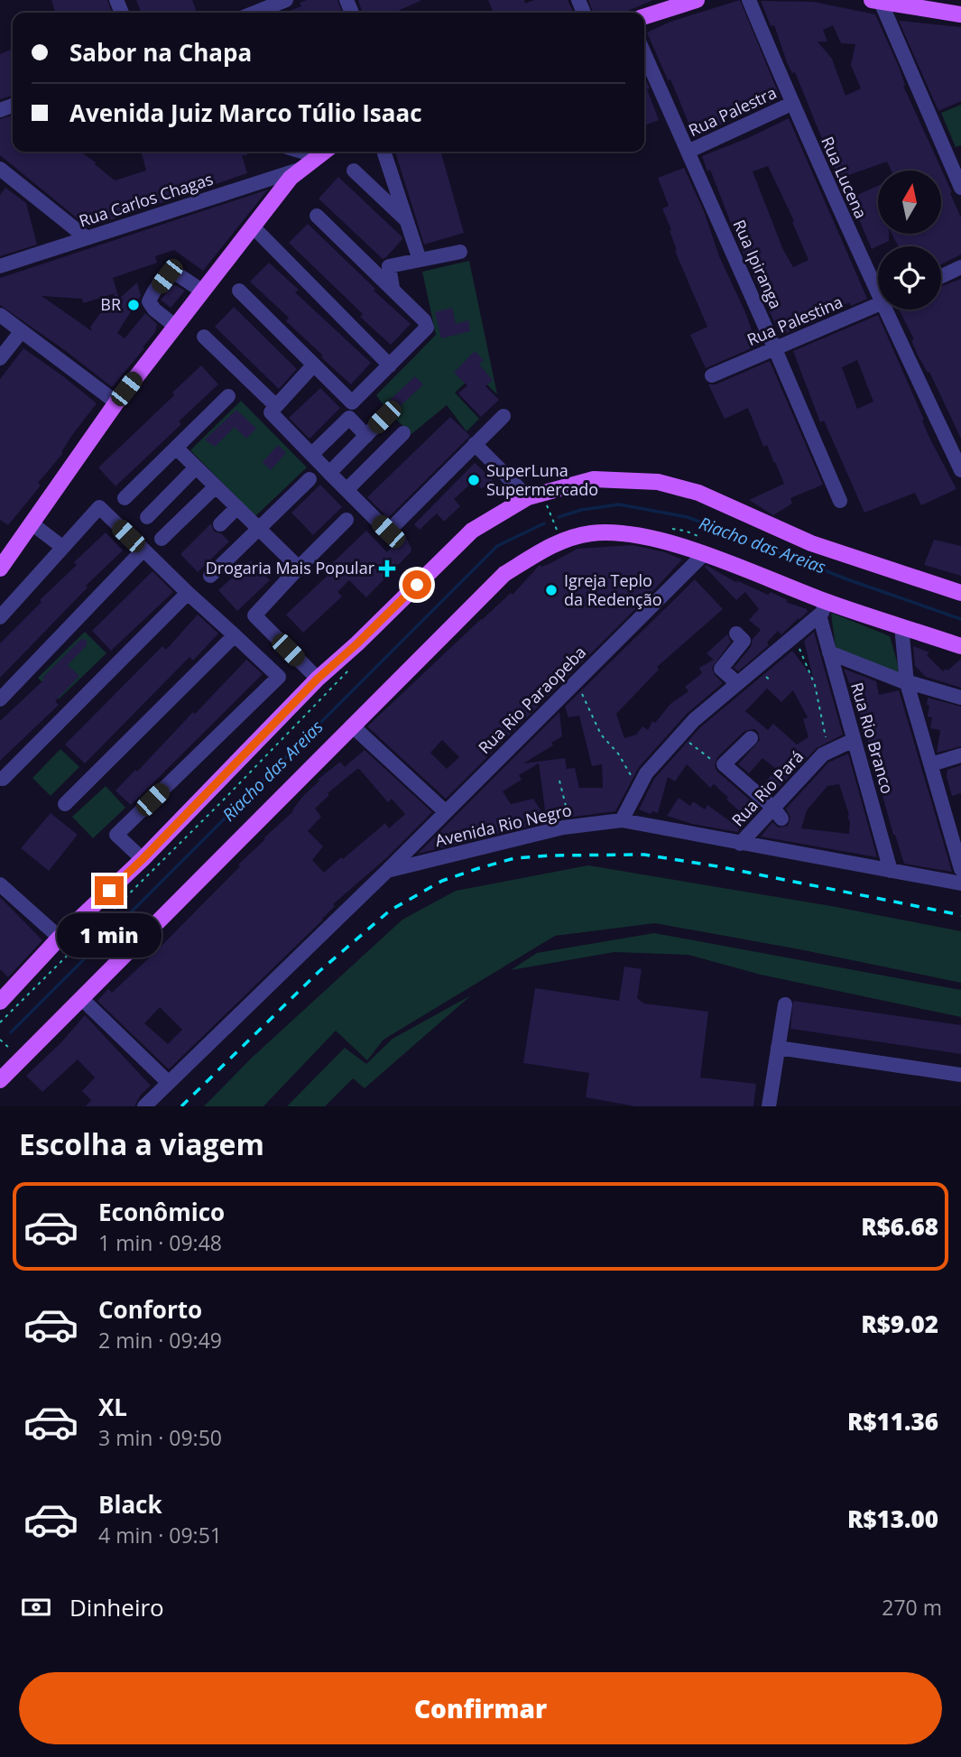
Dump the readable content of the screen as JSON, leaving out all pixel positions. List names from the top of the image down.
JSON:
{
  "streets": {
    "street": [
      "Rua Palestra",
      "Rua Lucena",
      "Rua Carlos Chagas",
      "Rua Ipiranga",
      "Rua Palestina",
      "Rua Rio Paraopeba",
      "Rua Rio Branco",
      "Rua Rio Pará",
      "Avenida Rio Negro"
    ]
  },
  "crossings": [
    ["Rua Palestra", "Rua Lucena"],
    ["Rua Palestra", "Rua Ipiranga"],
    ["Rua Ipiranga", "Rua Palestina"],
    ["Rua Rio Paraopeba", "Avenida Rio Negro"],
    ["Rua Rio Branco", "Rua Rio Pará"],
    ["Rua Rio Branco", "Avenida Rio Negro"],
    ["Rua Rio Pará", "Avenida Rio Negro"]
  ],
  "water": ["Riacho das Areias"],
  "places": {
    "other": ["BR", "SuperLuna Supermercado", "Igreja Teplo da Redenção"],
    "health": ["Drogaria Mais Popular"]
  },
  "north": "top",
  "page": {
    "banner": ["Sabor na Chapa", "Avenida Juiz Marco Túlio Isaac"],
    "bubble": "1 min",
    "heading": "Escolha a viagem",
    "list": [
      {
        "name": "Econômico",
        "note": "1 min · 09:48",
        "value": "R$6.68"
      },
      {
        "name": "Conforto",
        "note": "2 min · 09:49",
        "value": "R$9.02"
      },
      {
        "name": "XL",
        "note": "3 min · 09:50",
        "value": "R$11.36"
      },
      {
        "name": "Black",
        "note": "4 min · 09:51",
        "value": "R$13.00"
      }
    ],
    "pay": ["Dinheiro", "270 m"],
    "buttons": "Confirmar"
  }
}
